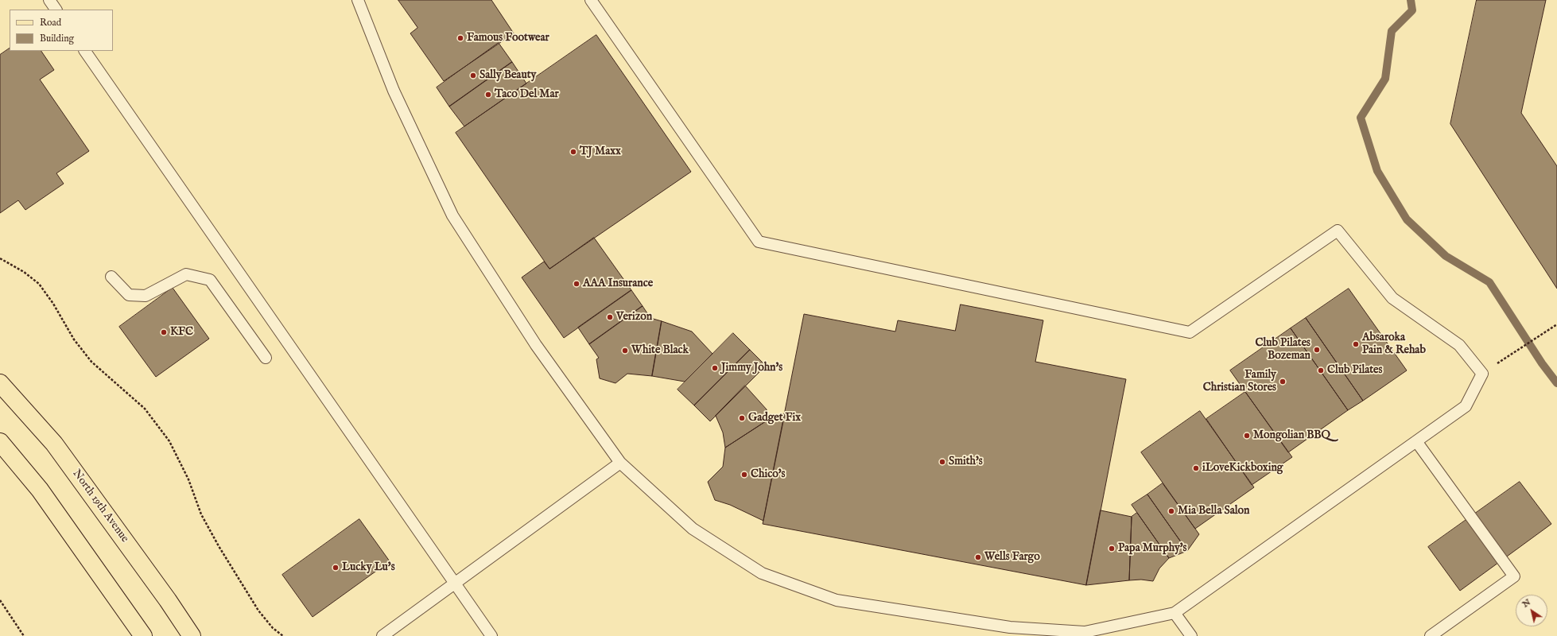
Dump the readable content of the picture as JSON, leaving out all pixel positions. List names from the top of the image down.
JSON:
{
  "streets": {
    "main road": ["North 19th Avenue"]
  },
  "places": [
    "Famous Footwear",
    "Sally Beauty",
    "Taco Del Mar",
    "TJ Maxx",
    "AAA Insurance",
    "Verizon",
    "KFC",
    "Absaroka Pain & Rehab",
    "Club Pilates Bozeman",
    "White Black",
    "Jimmy John's",
    "Club Pilates",
    "Family Christian Stores",
    "Gadget Fix",
    "Mongolian BBQ",
    "Smith's",
    "iLoveKickboxing",
    "Chico's",
    "Mia Bella Salon",
    "Papa Murphy's",
    "Wells Fargo",
    "Lucky Lu's"
  ],
  "legend": ["Road", "Building"],
  "north": "top left"
}
